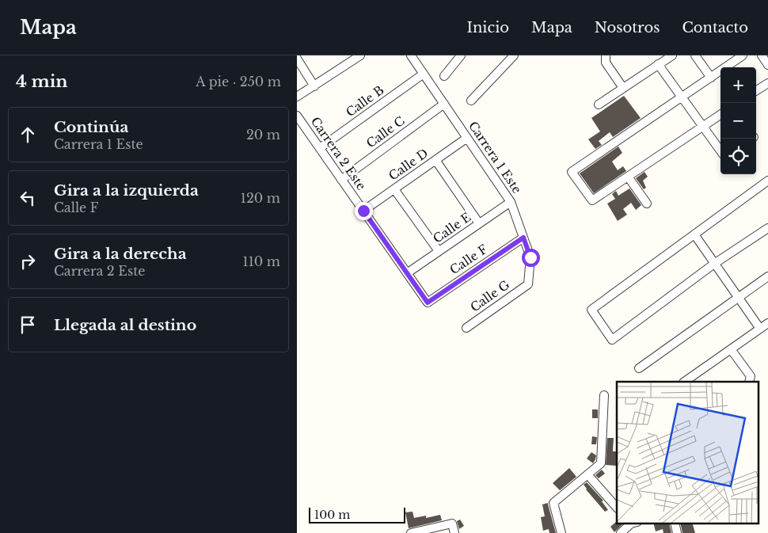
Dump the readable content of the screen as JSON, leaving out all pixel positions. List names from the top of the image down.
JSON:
{
  "streets": {
    "street": [
      "Calle B",
      "Calle C",
      "Carrera 2 Este",
      "Carrera 1 Este",
      "Calle D",
      "Calle E",
      "Calle F",
      "Calle G"
    ]
  },
  "crossings": [
    ["Calle B", "Carrera 2 Este"],
    ["Calle B", "Carrera 1 Este"],
    ["Calle C", "Carrera 2 Este"],
    ["Calle C", "Carrera 1 Este"],
    ["Carrera 2 Este", "Calle D"],
    ["Carrera 2 Este", "Calle E"],
    ["Carrera 2 Este", "Calle F"],
    ["Carrera 1 Este", "Calle D"],
    ["Carrera 1 Este", "Calle E"],
    ["Carrera 1 Este", "Calle F"],
    ["Carrera 1 Este", "Calle G"]
  ],
  "scale_bar": "100 m",
  "page": {
    "header": "Mapa",
    "nav": [
      "Inicio",
      "Mapa",
      "Nosotros",
      "Contacto"
    ],
    "heading": ["4 min", "A pie · 250 m"],
    "map_buttons": ["+", "−"],
    "list": [
      ["Continúa", "Carrera 1 Este", "20 m"],
      ["Gira a la izquierda", "Calle F", "120 m"],
      ["Gira a la derecha", "Carrera 2 Este", "110 m"],
      "Llegada al destino"
    ],
    "scale": "100 m"
  }
}
